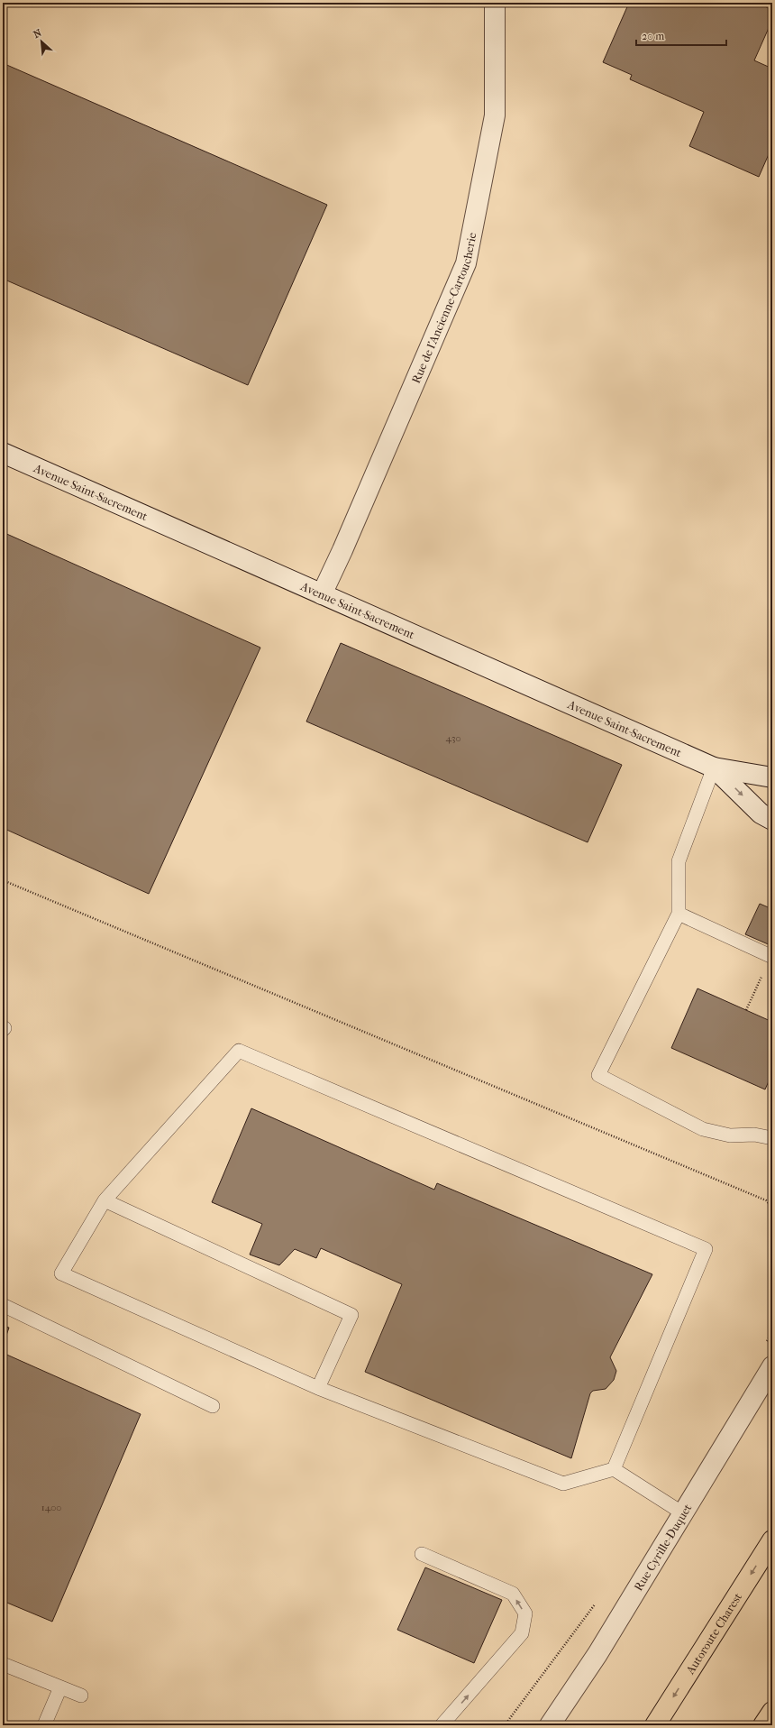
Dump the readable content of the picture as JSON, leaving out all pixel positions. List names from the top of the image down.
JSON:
{
  "streets": {
    "main road": ["Autoroute Charest"],
    "street": ["Rue de l'Ancienne-Cartoucherie", "Avenue Saint-Sacrement", "Rue Cyrille-Duquet"]
  },
  "crossings": [
    ["Rue de l'Ancienne-Cartoucherie", "Avenue Saint-Sacrement"]
  ],
  "one_way": ["Autoroute Charest"],
  "house_numbers": ["430", "1400"],
  "scale_bar": "20 m",
  "north": "top left"
}
